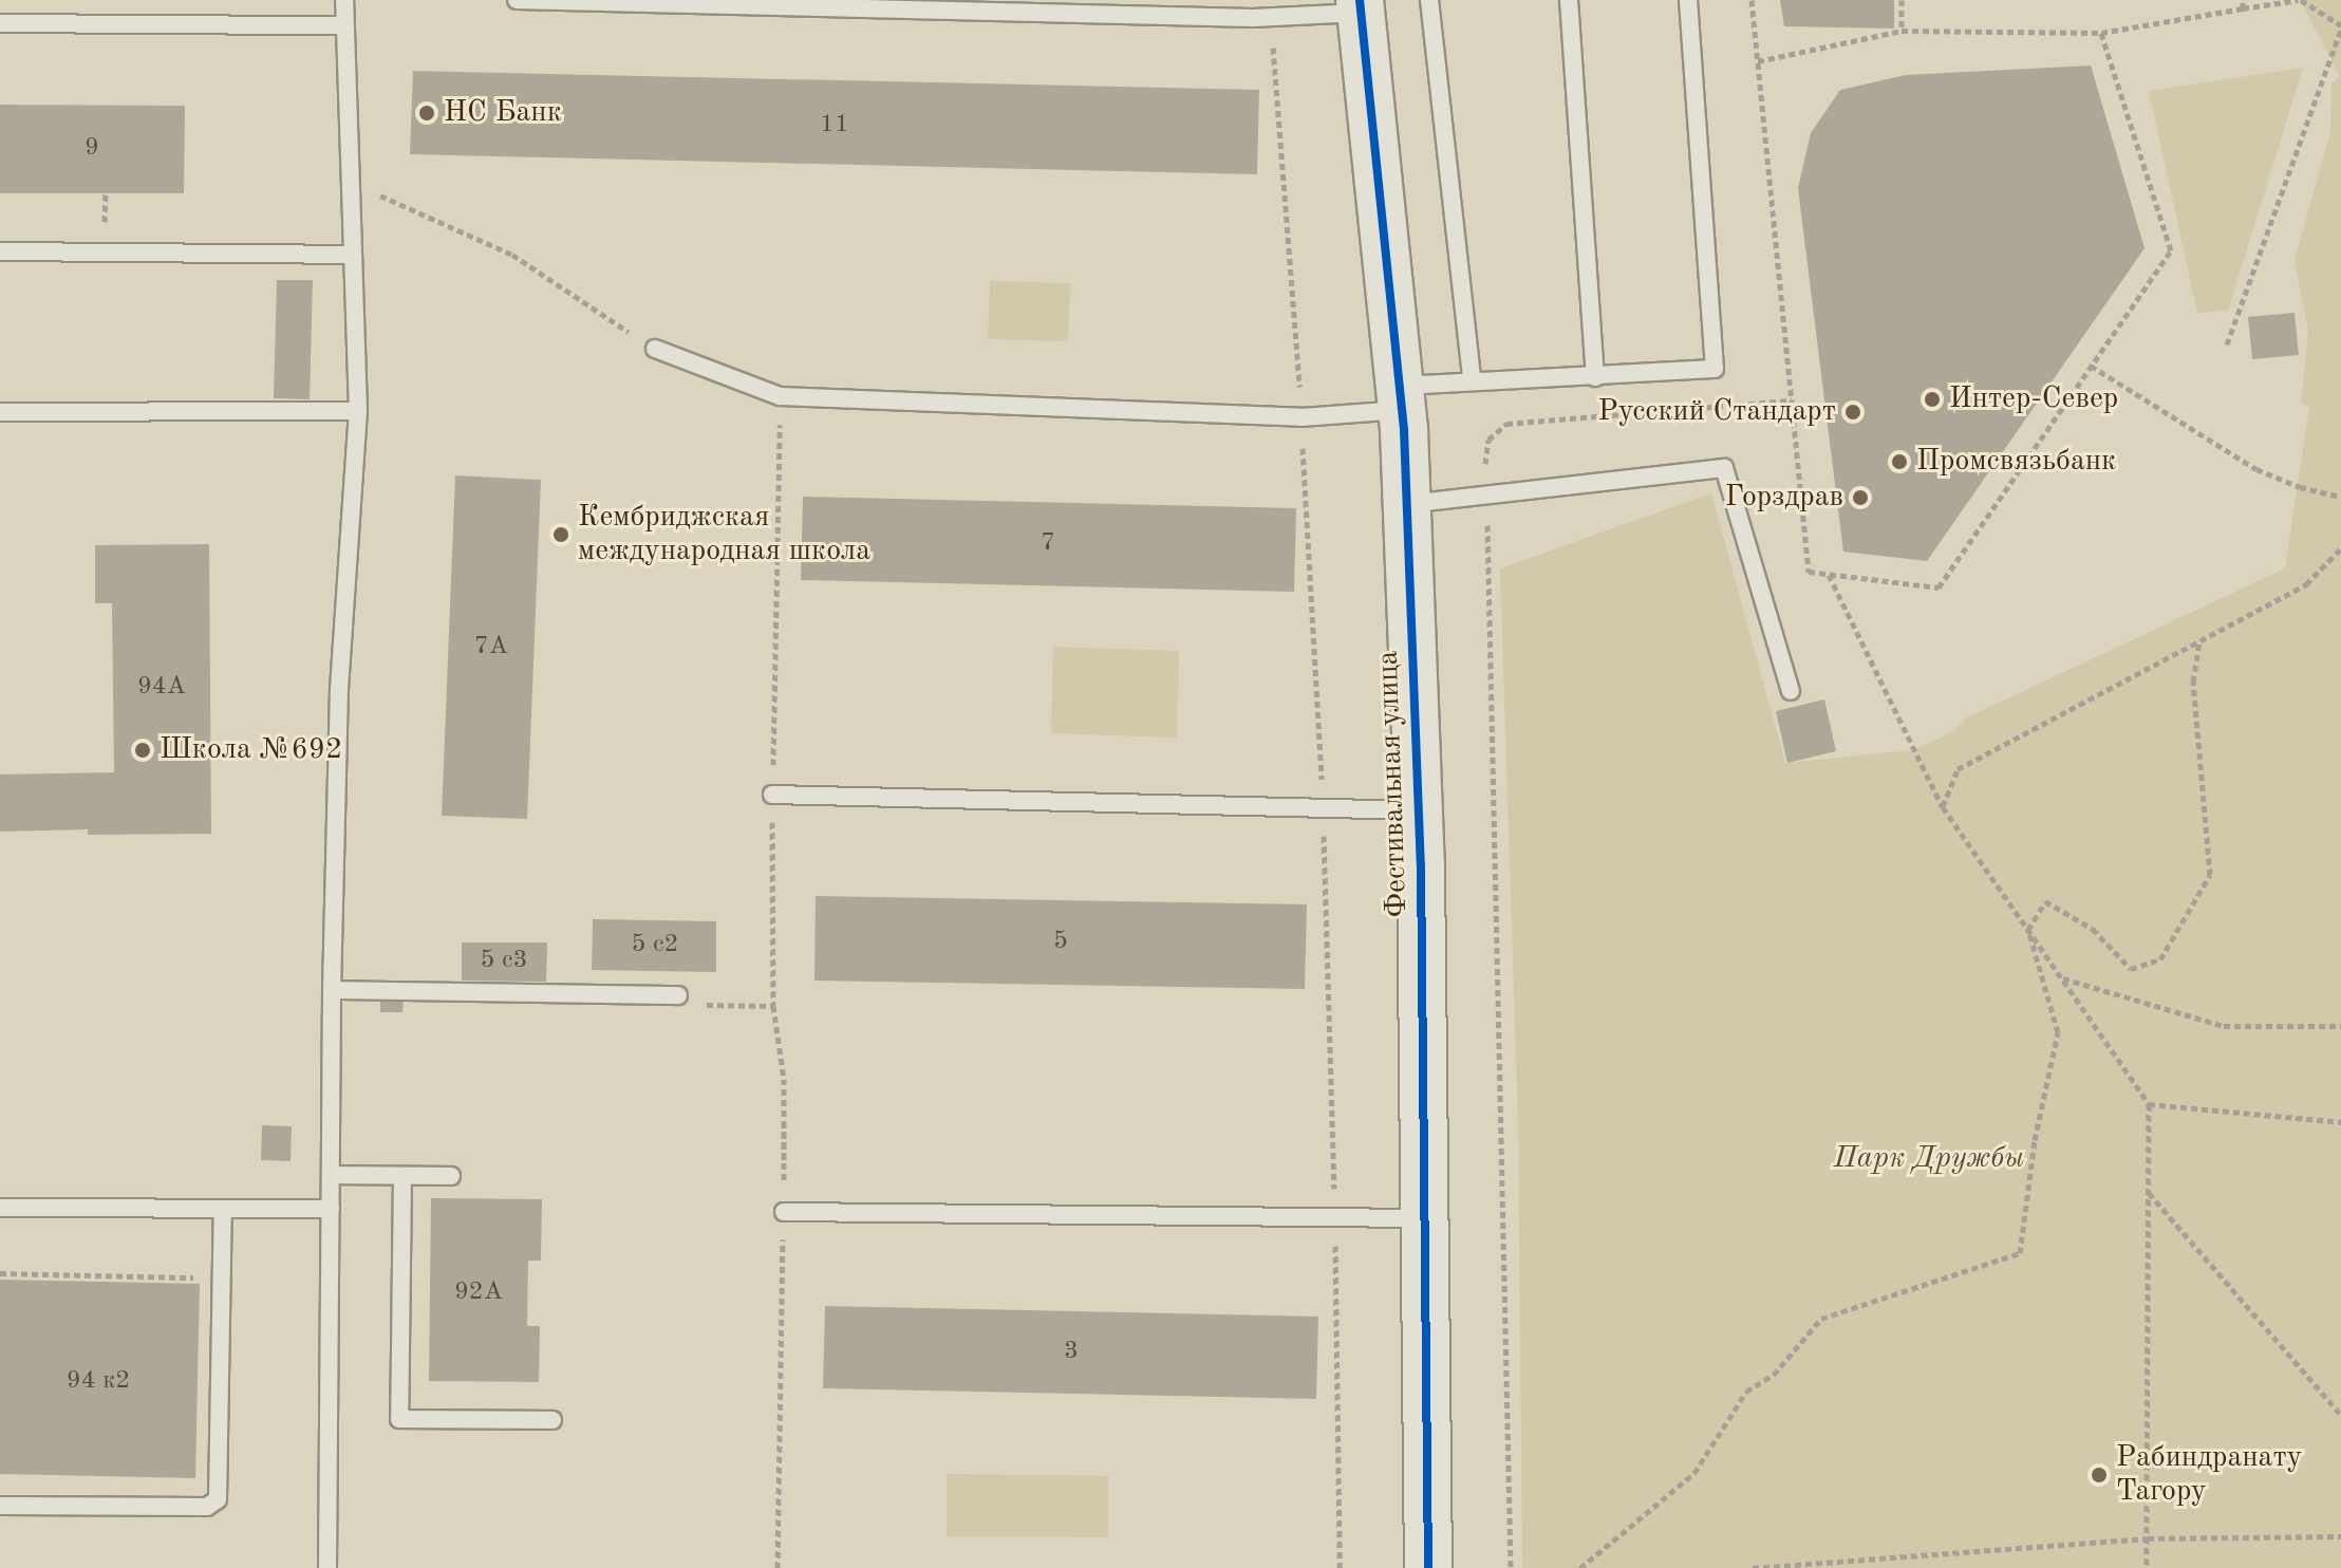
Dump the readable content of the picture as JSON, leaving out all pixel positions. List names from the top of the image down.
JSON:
{
  "streets": {
    "street": ["Фестивальная улица"]
  },
  "parks": ["Парк Дружбы"],
  "places": [
    "НС Банк",
    "Интер-Север",
    "Русский Стандарт",
    "Промсвязьбанк",
    "Горздрав",
    "Кембриджская международная школа",
    "Школа №692",
    "Рабиндранату Тагору"
  ],
  "house_numbers": [
    "11",
    "9",
    "7",
    "7А",
    "94А",
    "5",
    "5 с2",
    "5 с3",
    "92А",
    "3",
    "94 к2"
  ]
}
